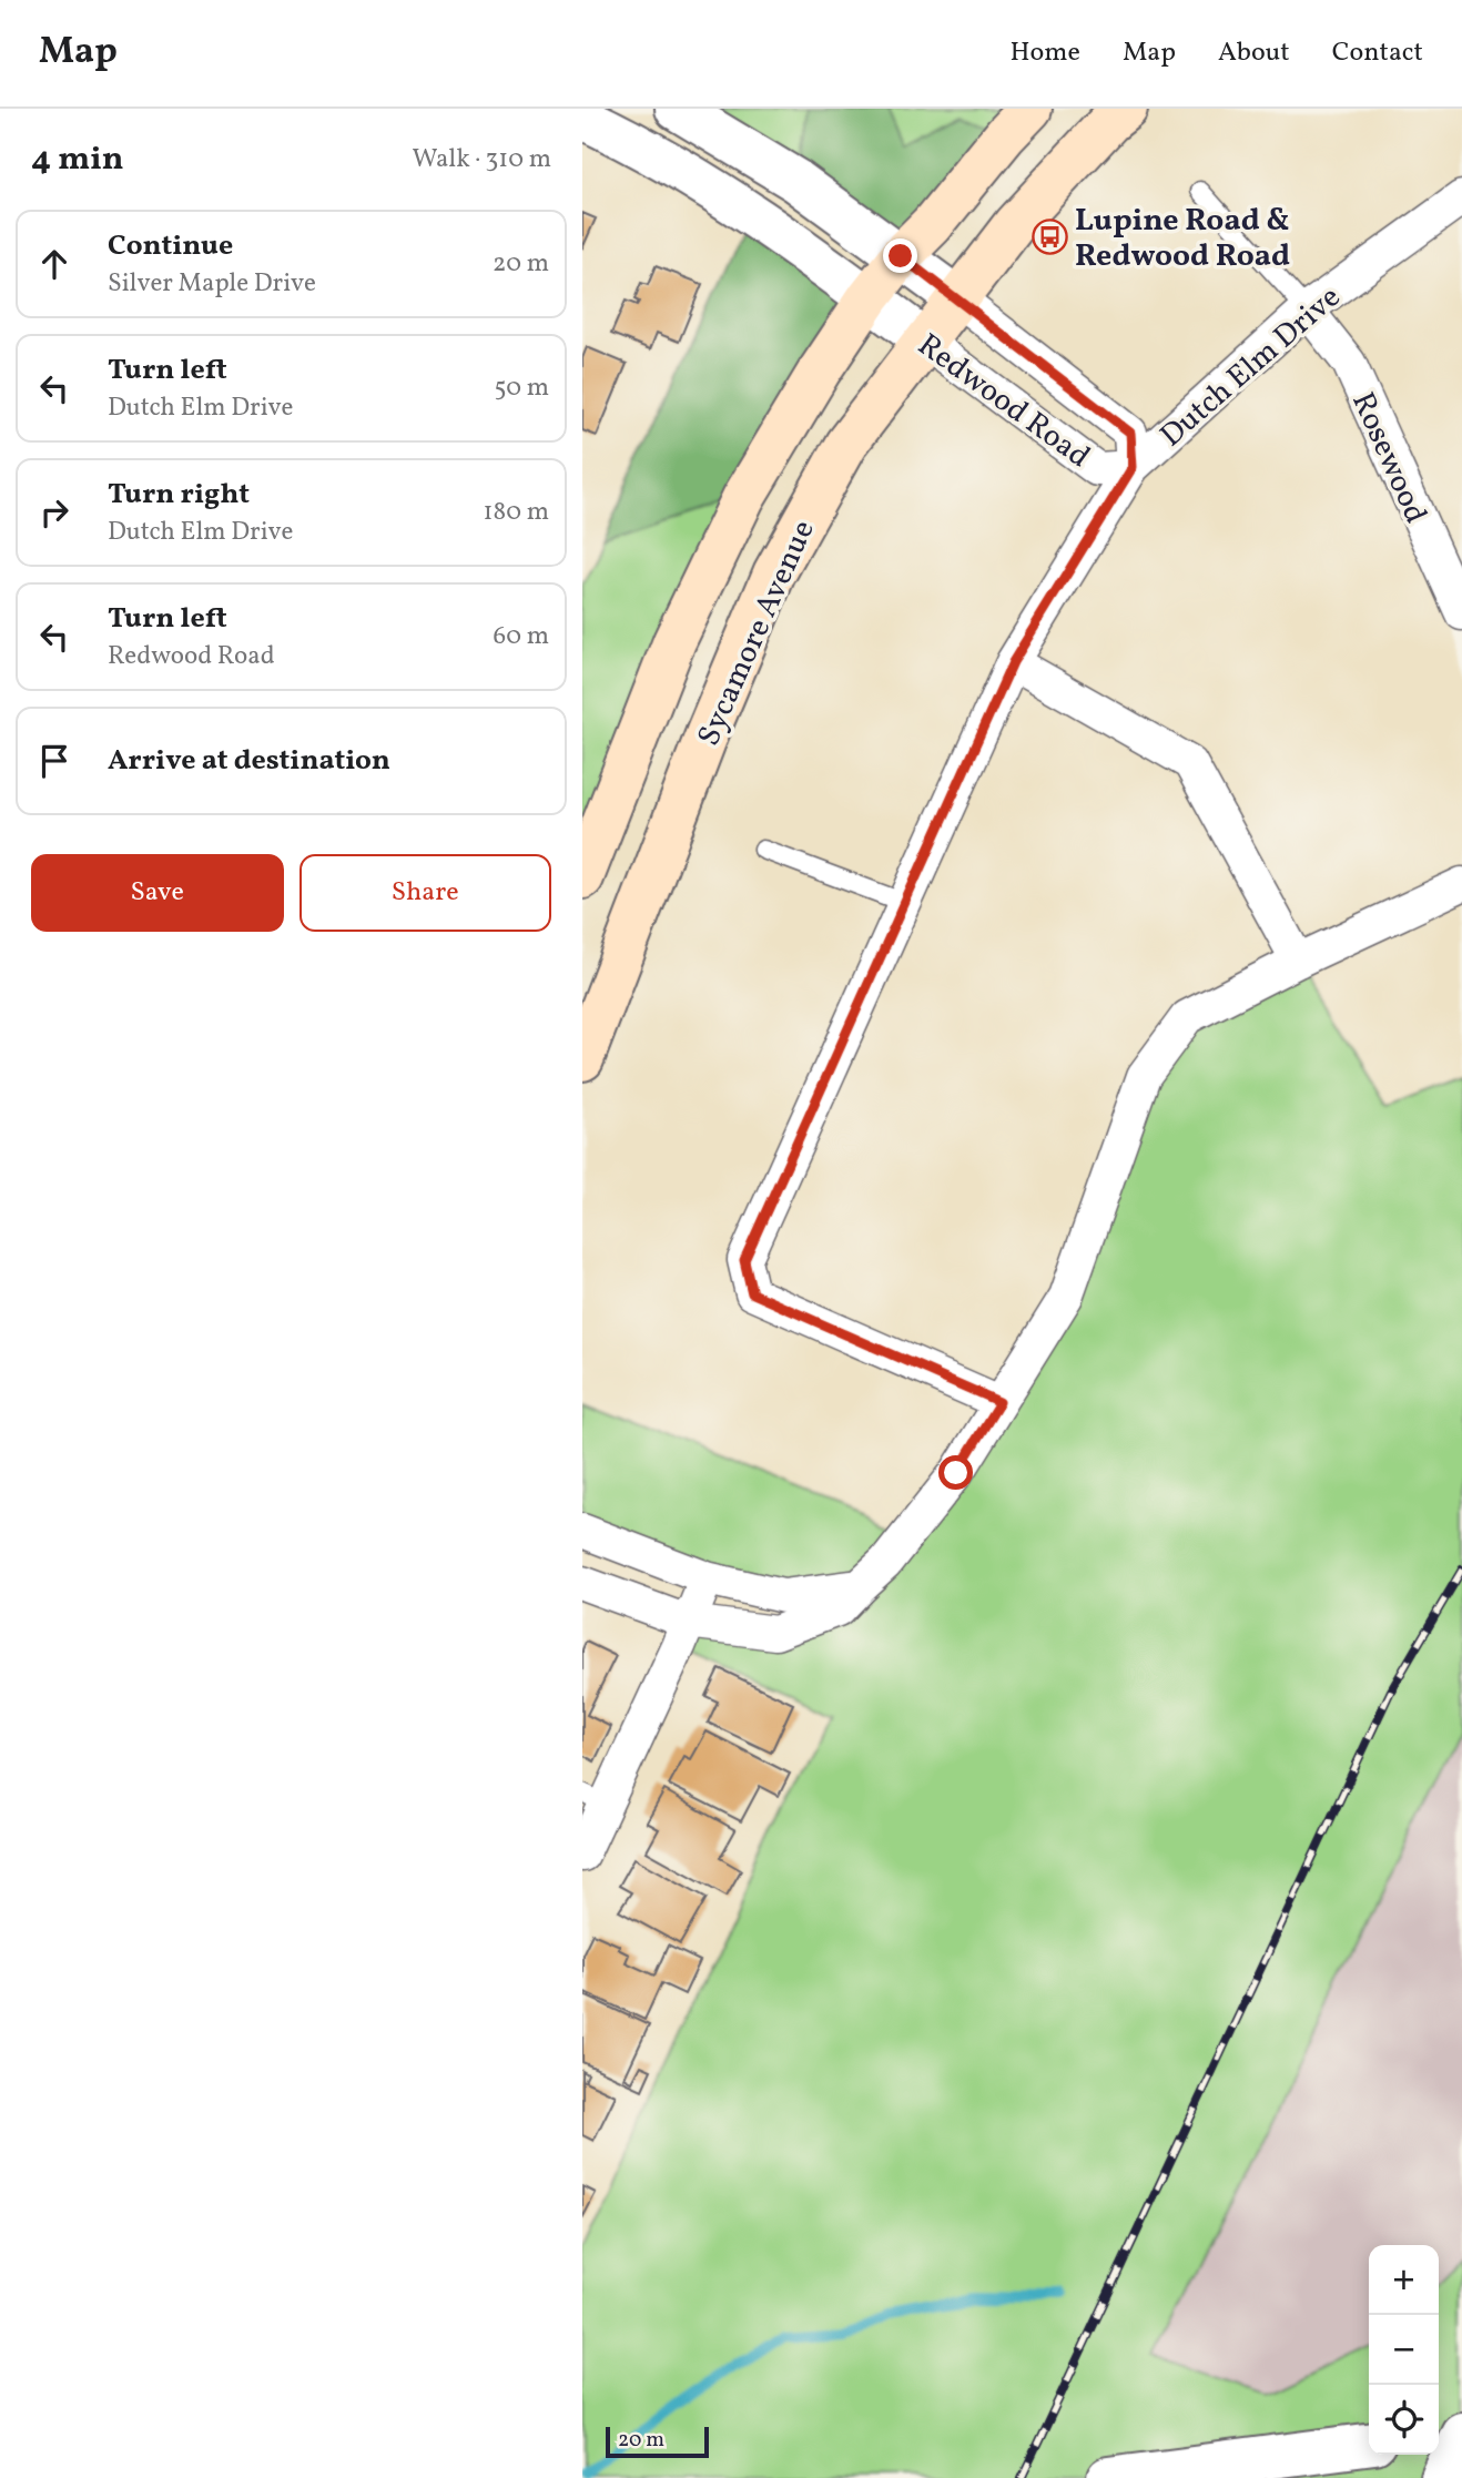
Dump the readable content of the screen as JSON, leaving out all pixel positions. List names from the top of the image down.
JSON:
{
  "streets": {
    "main road": ["Sycamore Avenue"],
    "street": ["Dutch Elm Drive", "Redwood Road", "Rosewood"]
  },
  "crossings": [
    ["Dutch Elm Drive", "Redwood Road"],
    ["Dutch Elm Drive", "Rosewood"],
    ["Redwood Road", "Sycamore Avenue"]
  ],
  "places": {
    "bus stop": ["Lupine Road & Redwood Road"]
  },
  "scale_bar": "20 m",
  "page": {
    "header": "Map",
    "nav": [
      "Home",
      "Map",
      "About",
      "Contact"
    ],
    "heading": ["4 min", "Walk · 310 m"],
    "list": [
      ["Continue", "Silver Maple Drive", "20 m"],
      ["Turn left", "Dutch Elm Drive", "50 m"],
      ["Turn right", "Dutch Elm Drive", "180 m"],
      ["Turn left", "Redwood Road", "60 m"],
      "Arrive at destination"
    ],
    "buttons": ["Save", "Share"],
    "map_buttons": ["+", "−"],
    "scale": "20 m"
  }
}
